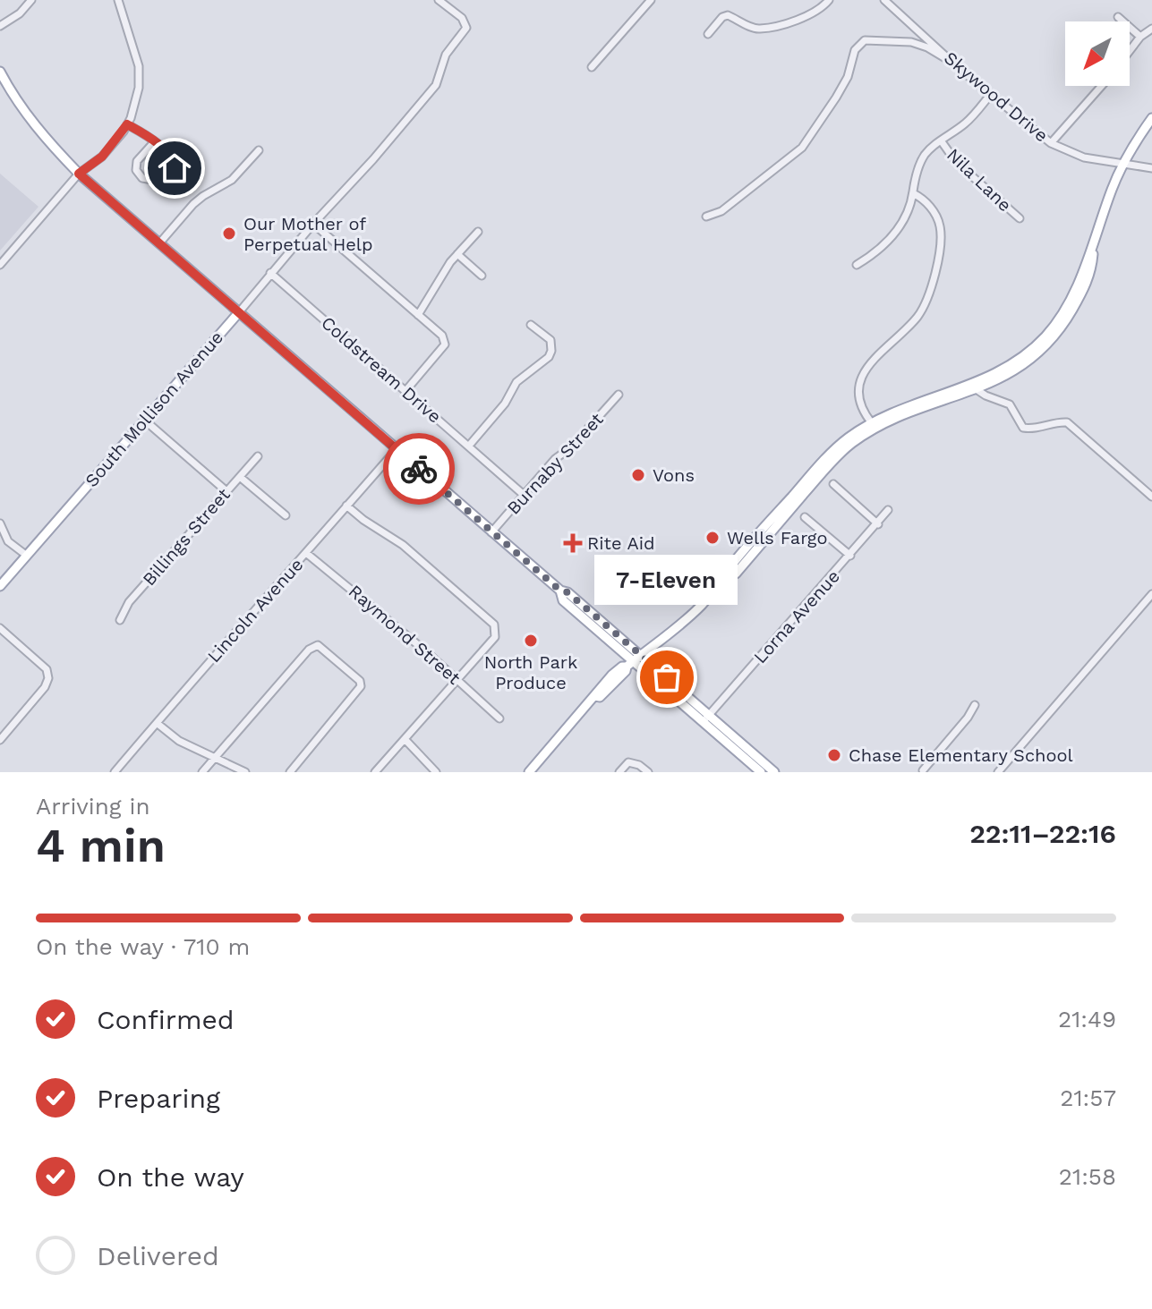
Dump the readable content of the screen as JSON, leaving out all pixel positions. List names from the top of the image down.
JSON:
{
  "streets": {
    "main road": ["South Mollison Avenue"],
    "street": [
      "Skywood Drive",
      "Nila Lane",
      "Coldstream Drive",
      "Burnaby Street",
      "Billings Street",
      "Lincoln Avenue",
      "Lorna Avenue",
      "Raymond Street"
    ]
  },
  "crossings": [
    ["Coldstream Drive", "South Mollison Avenue"],
    ["Coldstream Drive", "Burnaby Street"],
    ["Lincoln Avenue", "Raymond Street"]
  ],
  "places": {
    "other": [
      "Our Mother of Perpetual Help",
      "Vons",
      "Wells Fargo",
      "North Park Produce",
      "7-Eleven",
      "Chase Elementary School"
    ],
    "health": ["Rite Aid"]
  },
  "north": "bottom left",
  "page": {
    "bubble": "7-Eleven",
    "heading": ["4 min", "Arriving in", "22:11–22:16"],
    "bar": "On the way · 710 m",
    "list": [
      ["Confirmed", "21:49"],
      ["Preparing", "21:57"],
      ["On the way", "21:58"],
      "Delivered"
    ]
  }
}
